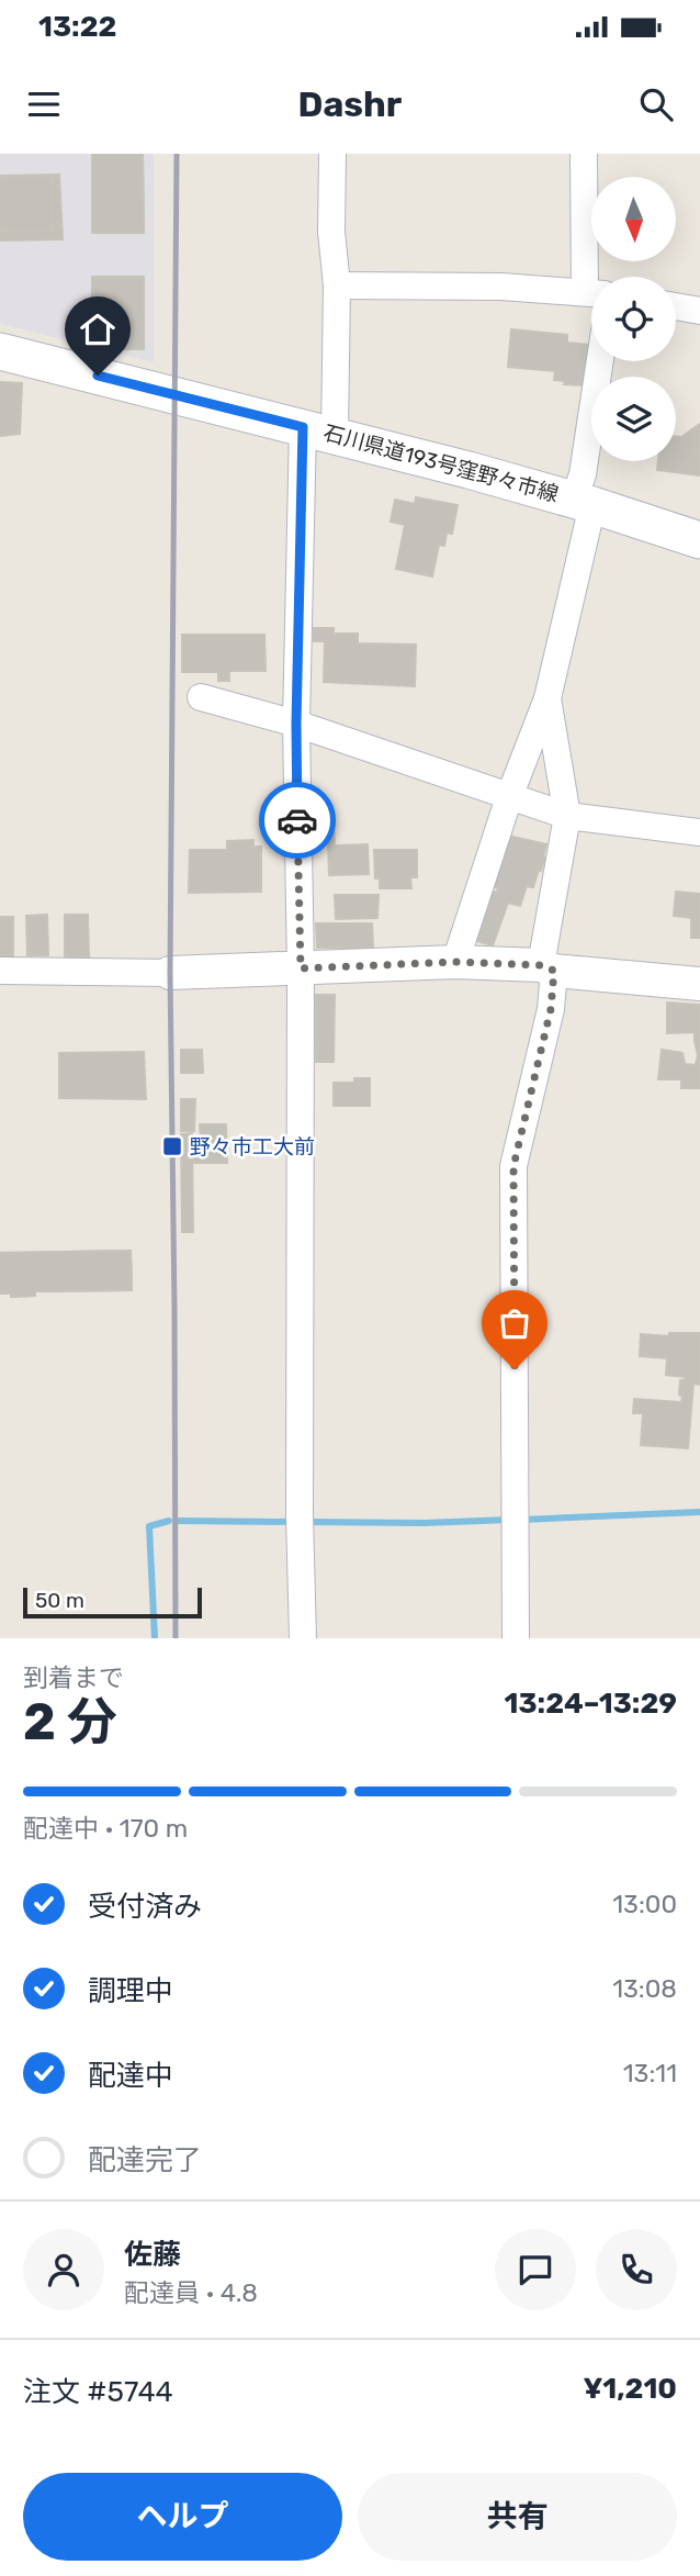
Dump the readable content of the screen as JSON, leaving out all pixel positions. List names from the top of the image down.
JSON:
{
  "streets": {
    "main road": ["石川県道193号窪野々市線"]
  },
  "places": {
    "transit": ["野々市工大前"]
  },
  "scale_bar": "50 m",
  "north": "bottom",
  "page": {
    "status": "13:22",
    "header": "Dashr",
    "scale": "50 m",
    "heading": ["2 分", "到着まで", "13:24–13:29"],
    "panel": [
      "佐藤",
      "配達員 · 4.8",
      "注文 #5744",
      "¥1,210"
    ],
    "bar": "配達中 · 170 m",
    "list": [
      ["受付済み", "13:00"],
      ["調理中", "13:08"],
      ["配達中", "13:11"],
      "配達完了"
    ],
    "buttons": ["ヘルプ", "共有"]
  }
}
